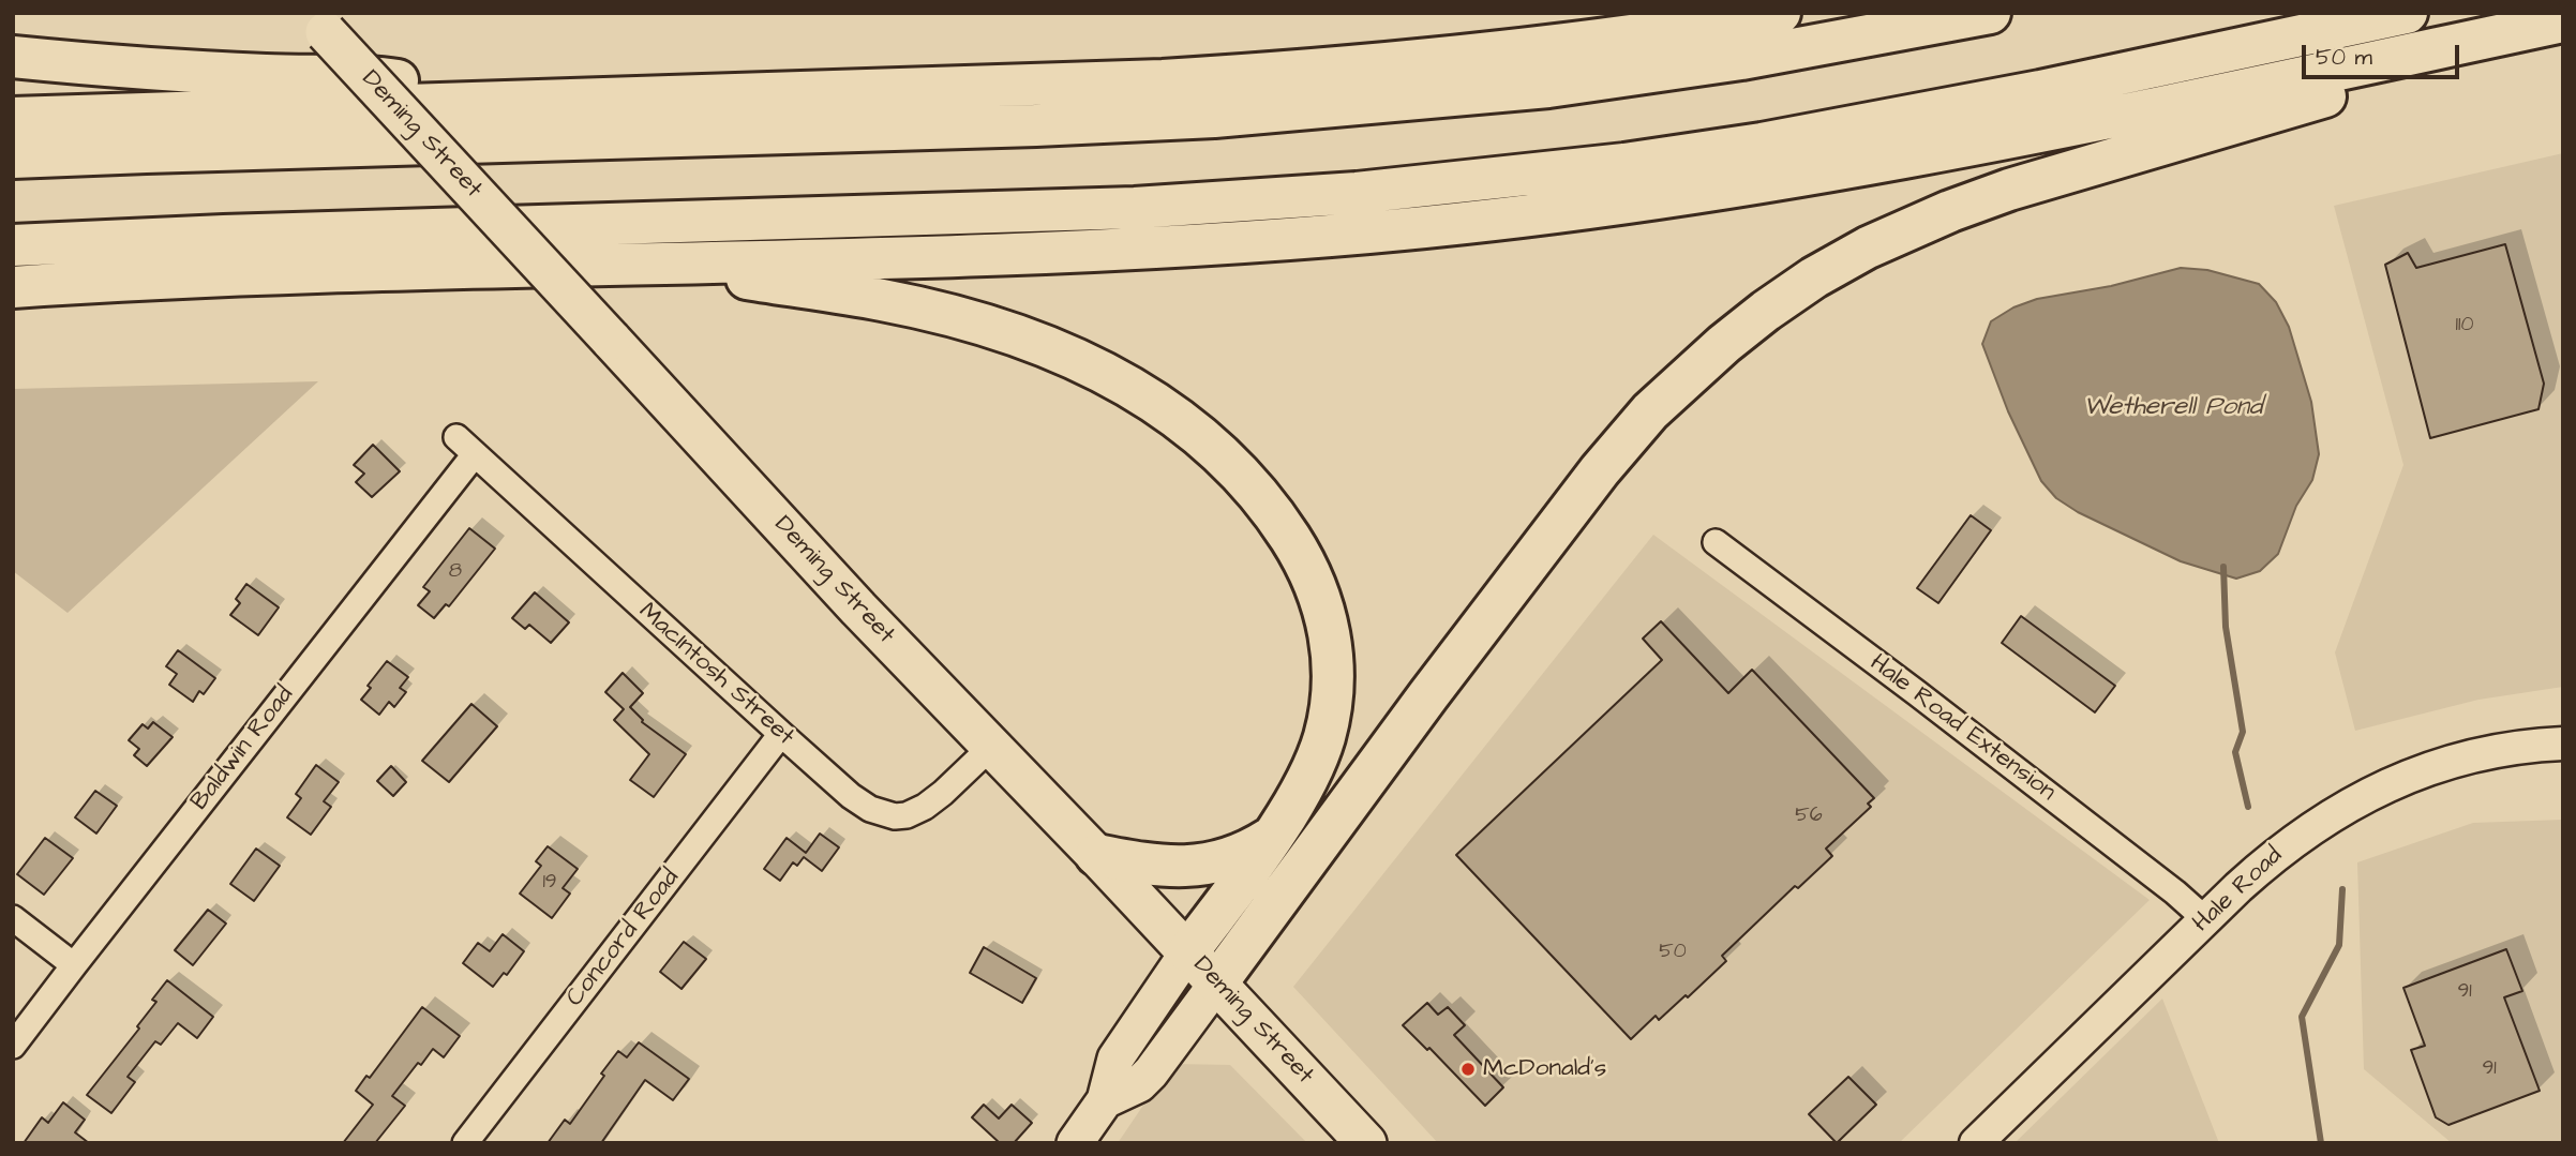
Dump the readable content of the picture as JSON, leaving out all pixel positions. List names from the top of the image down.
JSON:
{
  "streets": {
    "main road": ["Deming Street"],
    "street": [
      "MacIntosh Street",
      "Hale Road Extension",
      "Baldwin Road",
      "Hale Road",
      "Concord Road"
    ]
  },
  "crossings": [
    ["Deming Street", "MacIntosh Street"],
    ["MacIntosh Street", "Baldwin Road"],
    ["MacIntosh Street", "Concord Road"],
    ["Hale Road Extension", "Hale Road"]
  ],
  "water": ["Wetherell Pond"],
  "places": ["McDonald's"],
  "house_numbers": [
    "110",
    "8",
    "56",
    "19",
    "50",
    "91",
    "91"
  ],
  "scale_bar": "50 m"
}
